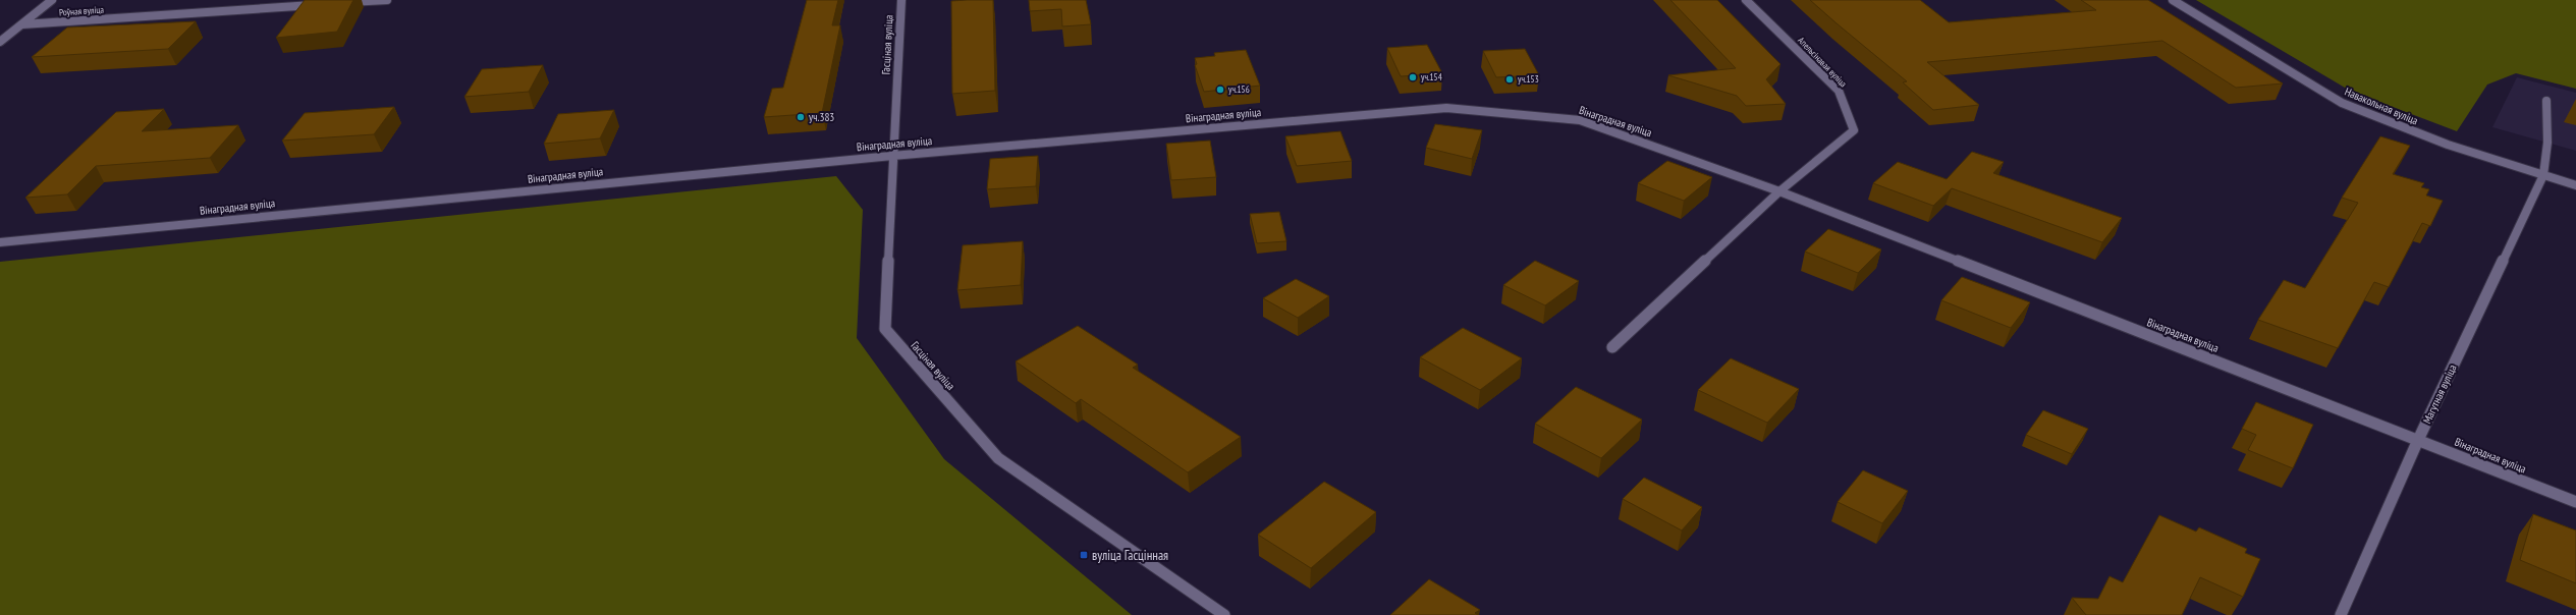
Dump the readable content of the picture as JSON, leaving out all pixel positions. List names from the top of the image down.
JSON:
{
  "streets": {
    "street": [
      "Роўная вуліца",
      "Гасціная вуліца",
      "Апельсінавая вуліца",
      "Навакольная вуліца",
      "Вінаградная вуліца",
      "Магутная вуліца"
    ]
  },
  "crossings": [
    ["Гасціная вуліца", "Вінаградная вуліца"],
    ["Апельсінавая вуліца", "Вінаградная вуліца"],
    ["Навакольная вуліца", "Магутная вуліца"],
    ["Вінаградная вуліца", "Магутная вуліца"]
  ],
  "places": {
    "other": [
      "уч.154",
      "уч.153",
      "уч.156",
      "уч.383"
    ],
    "transit": ["вуліца Гасцінная"]
  }
}
